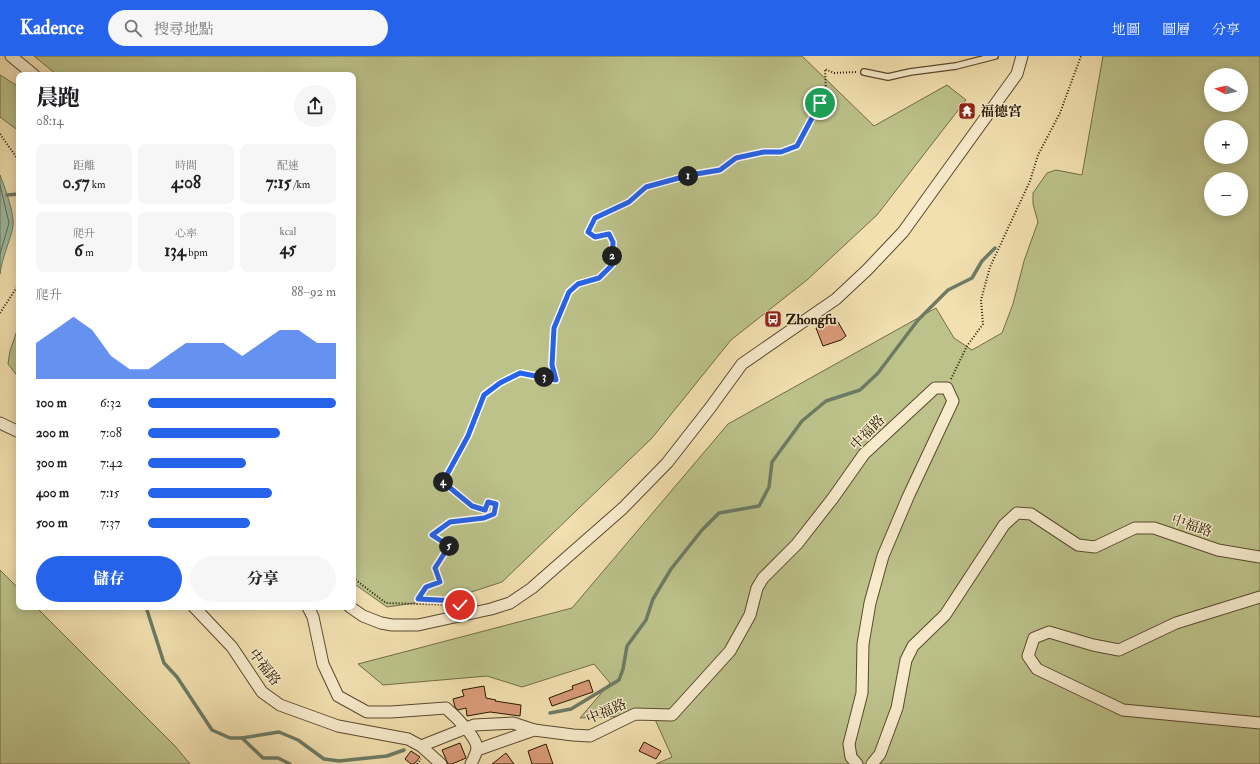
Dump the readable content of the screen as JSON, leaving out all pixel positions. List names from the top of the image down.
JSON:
{
  "streets": {
    "street": ["中福路"]
  },
  "places": {
    "temple": ["福德宮"],
    "bus stop": ["Zhongfu"]
  },
  "north": "left",
  "page": {
    "header": "Kadence",
    "search": "搜尋地點",
    "nav": ["地圖", "圖層", "分享"],
    "map_buttons": ["+", "−"],
    "heading": ["晨跑", "08:14"],
    "stats": [
      ["距離", "0.57 km"],
      ["時間", "4:08"],
      ["配速", "7:15 /km"],
      ["爬升", "6 m"],
      ["心率", "134 bpm"],
      ["kcal", "45"]
    ],
    "pins": [
      "1",
      "2",
      "3",
      "4",
      "5"
    ],
    "chart": ["爬升", "88–92 m"],
    "list": [
      {
        "name": "100 m",
        "note": "6:32"
      },
      {
        "name": "200 m",
        "note": "7:08"
      },
      {
        "name": "300 m",
        "note": "7:42"
      },
      {
        "name": "400 m",
        "note": "7:15"
      },
      {
        "name": "500 m",
        "note": "7:37"
      }
    ],
    "buttons": ["儲存", "分享"]
  }
}
